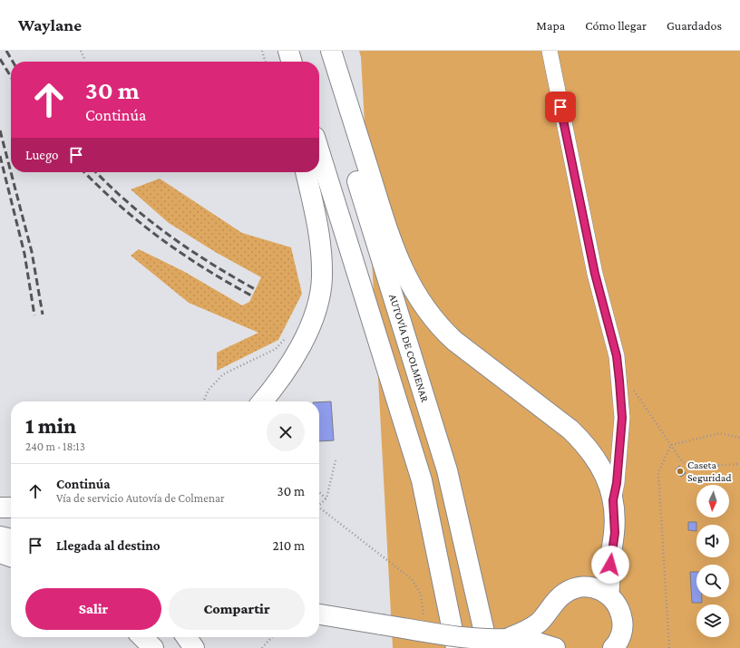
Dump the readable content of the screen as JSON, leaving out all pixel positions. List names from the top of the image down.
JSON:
{
  "streets": {
    "highway": ["AUTOVÍA DE COLMENAR"]
  },
  "places": ["Caseta Seguridad"],
  "north": "bottom",
  "page": {
    "header": "Waylane",
    "nav": ["Mapa", "Cómo llegar", "Guardados"],
    "turn": ["30 m", "Continúa"],
    "then": "Luego",
    "heading": ["1 min", "240 m · 18:13"],
    "list": [
      {
        "name": "Continúa",
        "note": "Vía de servicio Autovía de Colmenar",
        "value": "30 m"
      },
      {
        "name": "Llegada al destino",
        "value": "210 m"
      }
    ],
    "buttons": ["Salir", "Compartir"]
  }
}
